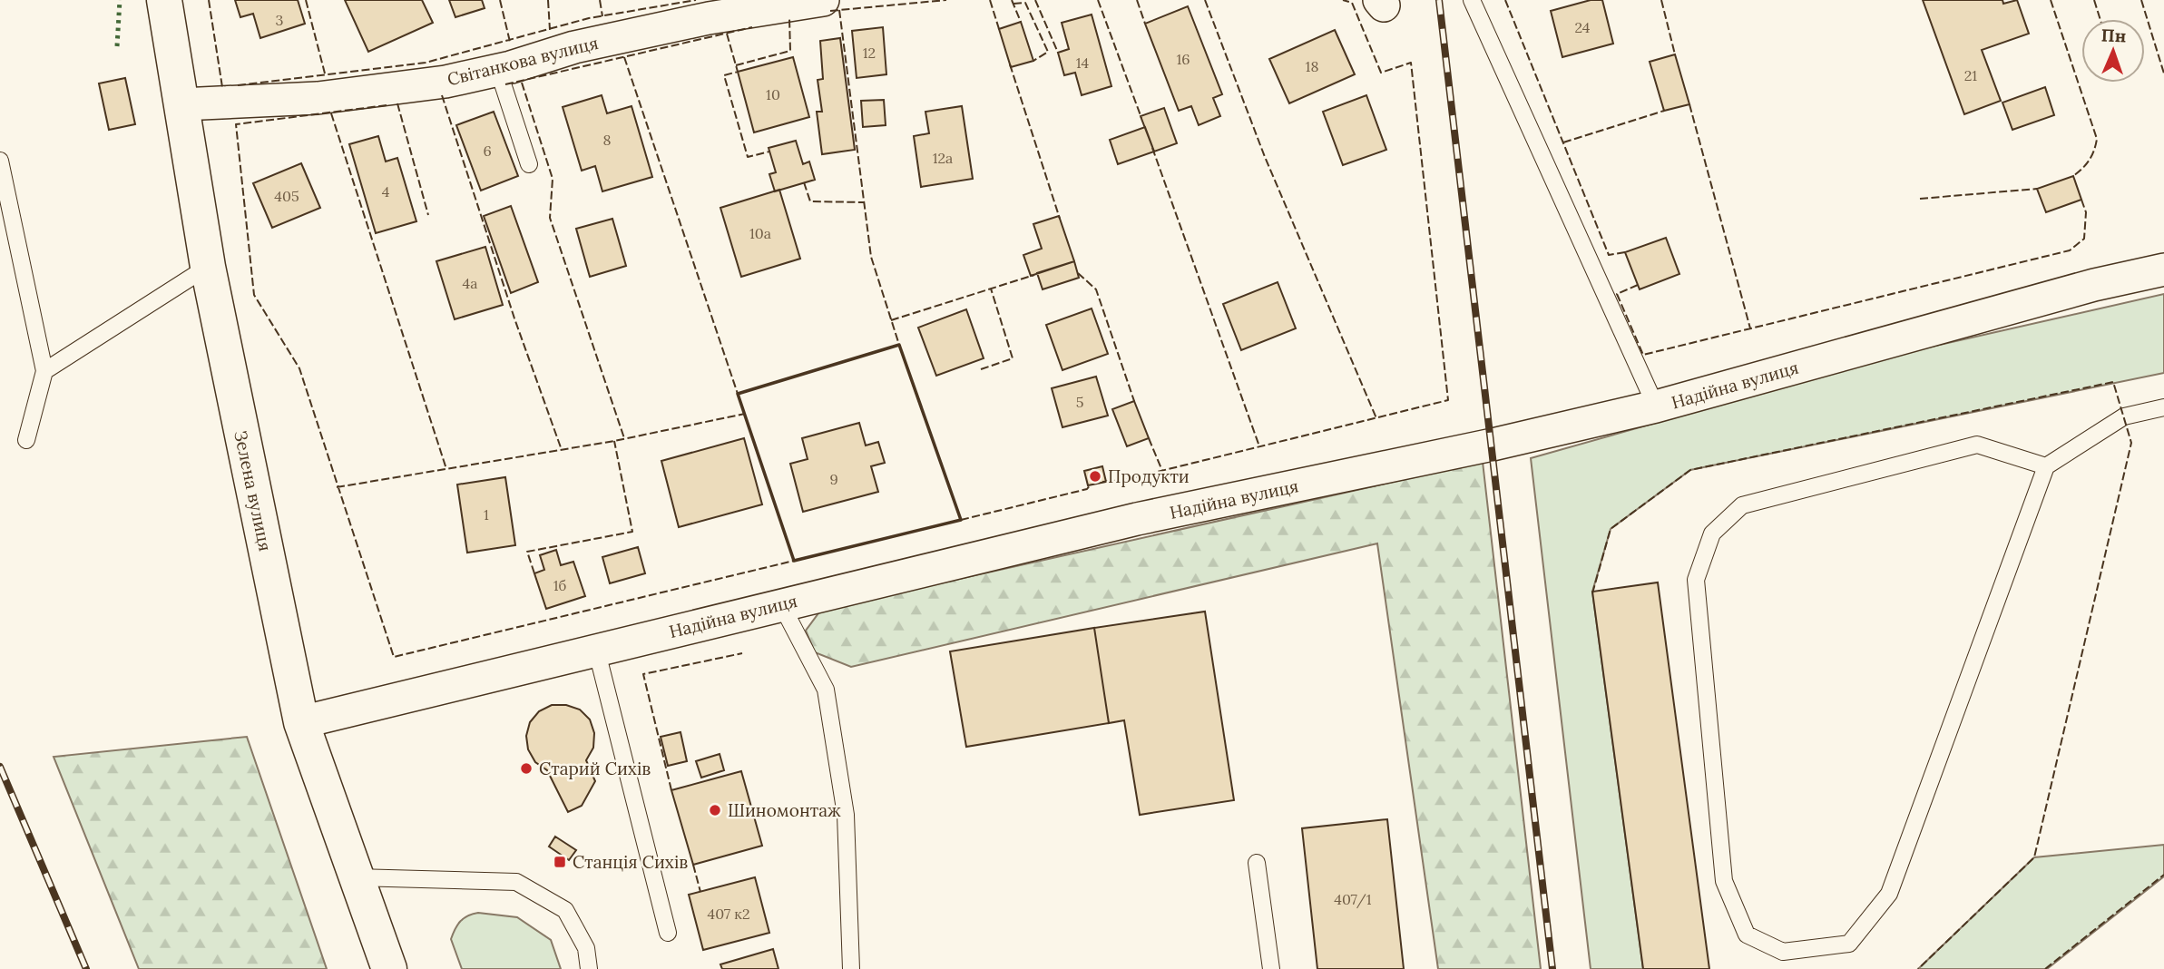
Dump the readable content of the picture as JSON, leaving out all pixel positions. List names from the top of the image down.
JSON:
{
  "streets": {
    "main road": ["Зелена вулиця"],
    "street": ["Світанкова вулиця", "Надійна вулиця"]
  },
  "crossings": [
    ["Світанкова вулиця", "Зелена вулиця"],
    ["Надійна вулиця", "Зелена вулиця"]
  ],
  "places": {
    "other": ["Продукти", "Старий Сихів", "Шиномонтаж"],
    "transit": ["Станція Сихів"]
  },
  "house_numbers": [
    "3",
    "24",
    "12",
    "16",
    "14",
    "18",
    "21",
    "10",
    "8",
    "6",
    "12а",
    "4",
    "405",
    "10а",
    "4а",
    "5",
    "9",
    "1",
    "1б",
    "407/1",
    "407 к2"
  ],
  "north": "top"
}
